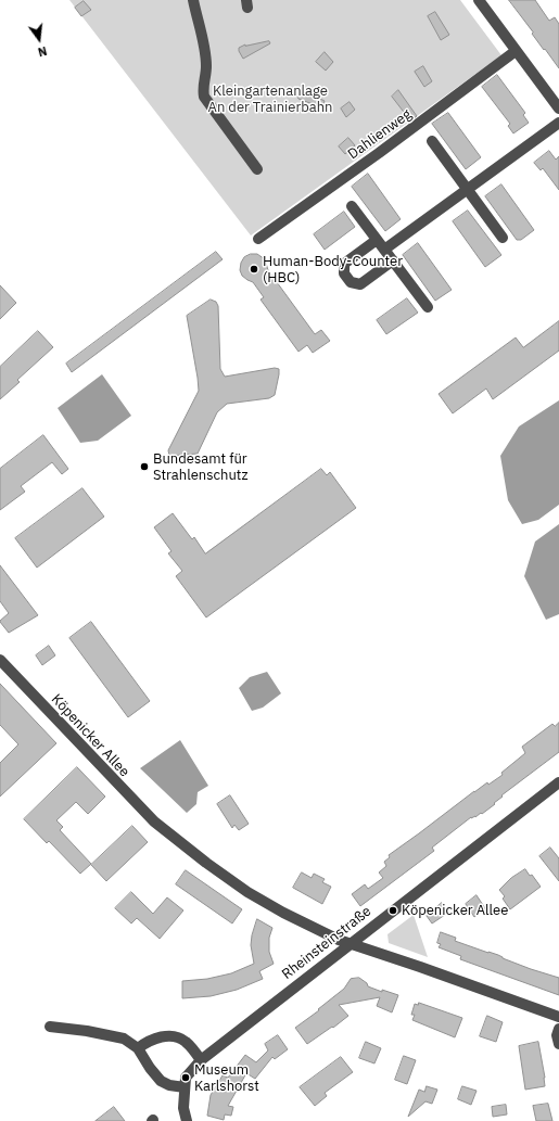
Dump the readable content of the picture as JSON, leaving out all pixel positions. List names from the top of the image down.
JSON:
{
  "streets": {
    "street": ["Dahlienweg", "Köpenicker Allee", "Rheinsteinstraße"]
  },
  "crossings": [
    ["Köpenicker Allee", "Rheinsteinstraße"]
  ],
  "parks": ["Kleingartenanlage An der Trainierbahn"],
  "places": [
    "Human-Body-Counter (HBC)",
    "Bundesamt für Strahlenschutz",
    "Köpenicker Allee",
    "Museum Karlshorst"
  ],
  "north": "bottom"
}
